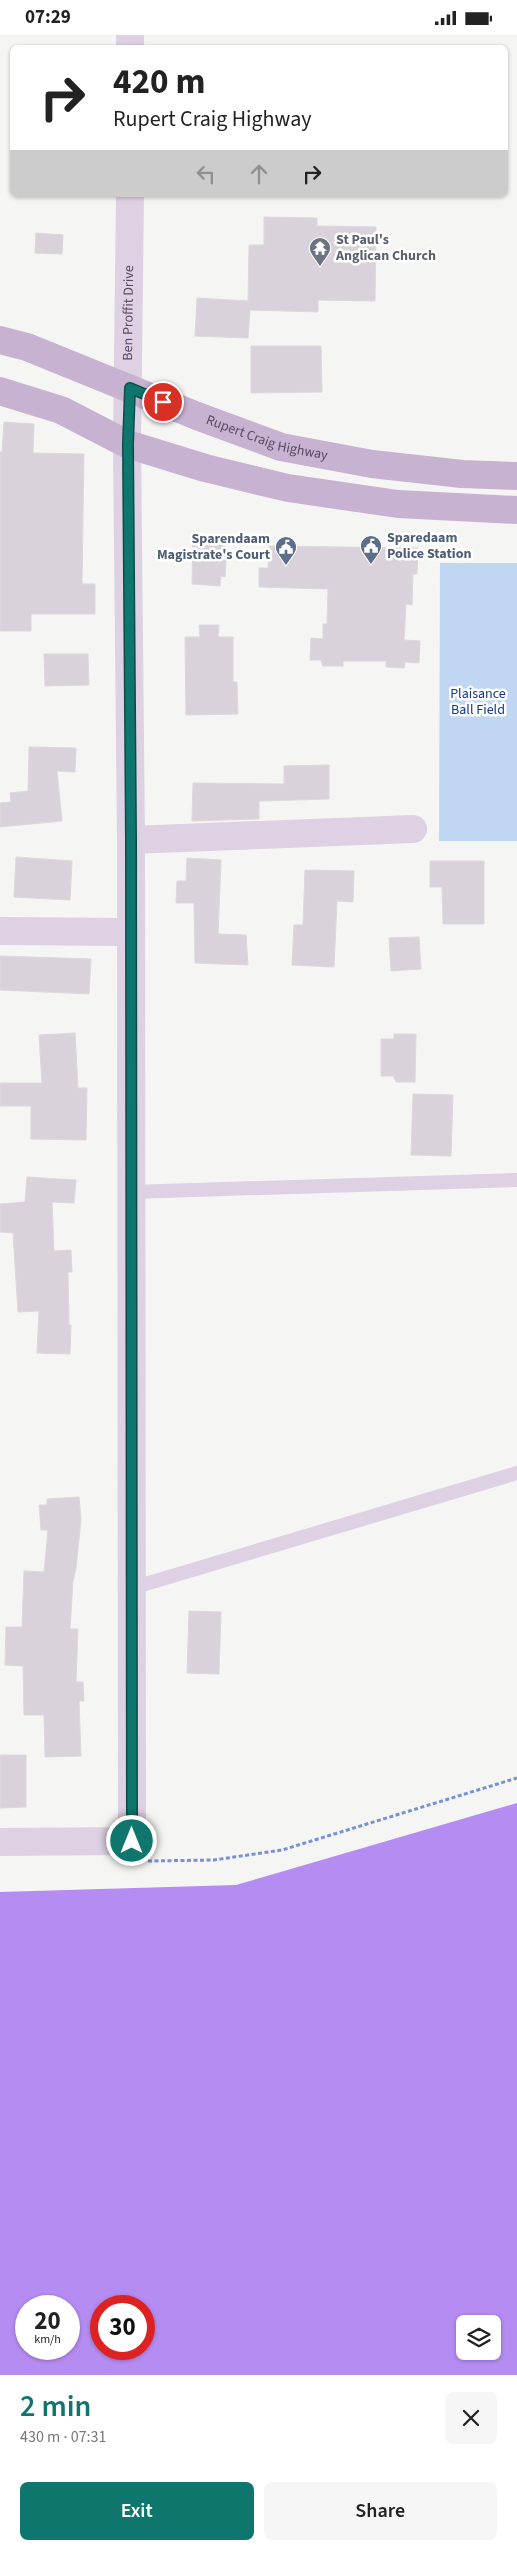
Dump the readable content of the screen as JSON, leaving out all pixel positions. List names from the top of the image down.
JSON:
{
  "streets": {
    "main road": ["Rupert Craig Highway"],
    "street": ["Ben Proffit Drive"]
  },
  "crossings": [
    ["Ben Proffit Drive", "Rupert Craig Highway"]
  ],
  "parks": ["Plaisance Ball Field"],
  "places": {
    "temple": ["St Paul's Anglican Church"],
    "public building": ["Sparedaam Police Station", "Sparendaam Magistrate's Court"]
  },
  "page": {
    "status": "07:29",
    "turn": ["420 m", "Rupert Craig Highway"],
    "speed": "20 km/h",
    "limit": "30",
    "heading": ["2 min", "430 m · 07:31"],
    "buttons": ["Exit", "Share"]
  }
}
